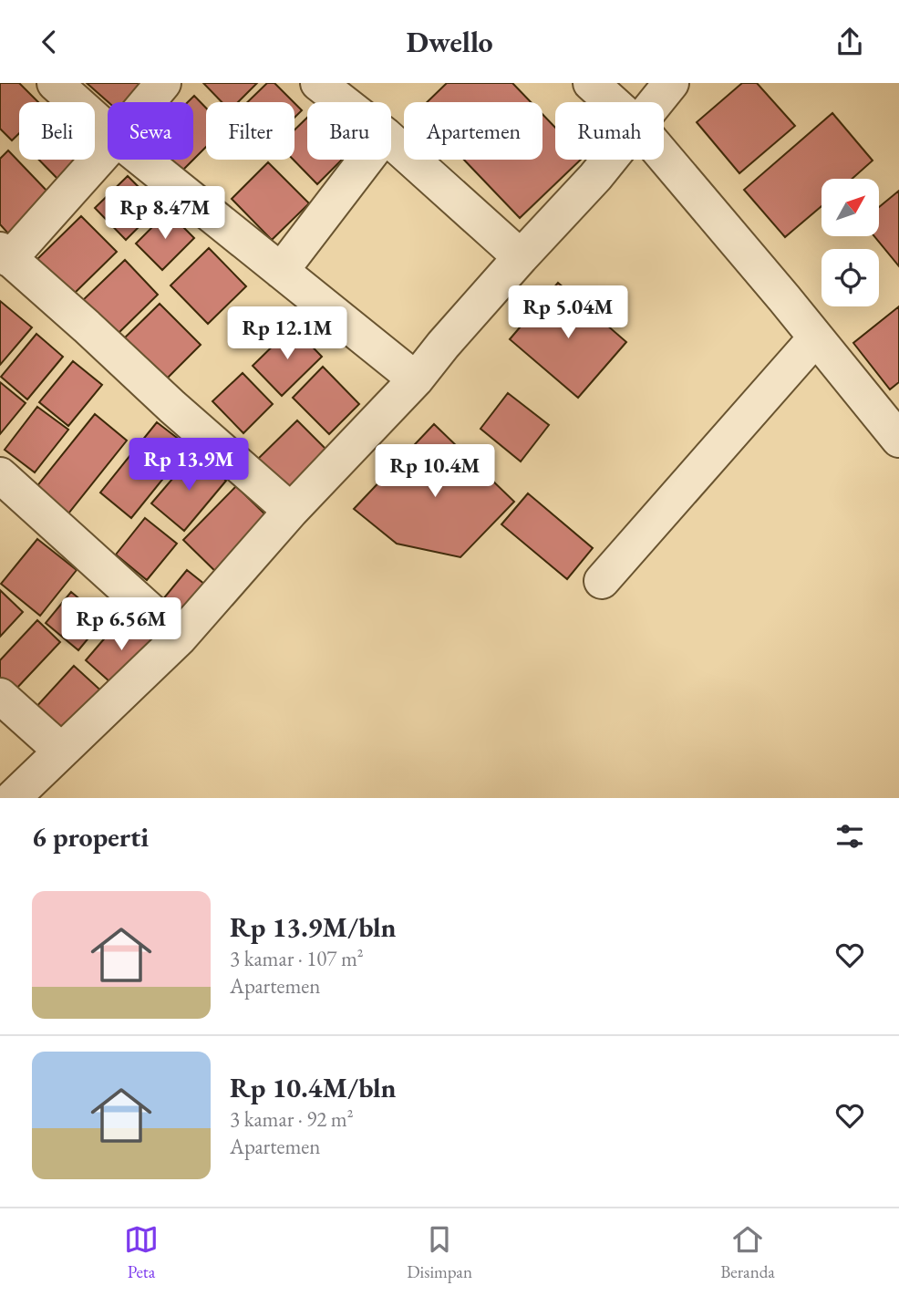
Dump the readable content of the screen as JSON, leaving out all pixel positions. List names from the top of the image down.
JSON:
{
  "north": "top right",
  "page": {
    "header": "Dwello",
    "chip": [
      "Beli",
      "Sewa",
      "Filter",
      "Baru",
      "Apartemen",
      "Rumah"
    ],
    "price": [
      "Rp 8.47M",
      "Rp 5.04M",
      "Rp 12.1M",
      "Rp 13.9M",
      "Rp 10.4M",
      "Rp 6.56M"
    ],
    "heading": "6 properti",
    "list": [
      {
        "name": "Rp 13.9M/bln",
        "note": "3 kamar · 107 m² · Apartemen"
      },
      {
        "name": "Rp 10.4M/bln",
        "note": "3 kamar · 92 m² · Apartemen"
      }
    ],
    "tabs": ["Peta", "Disimpan", "Beranda"]
  }
}
